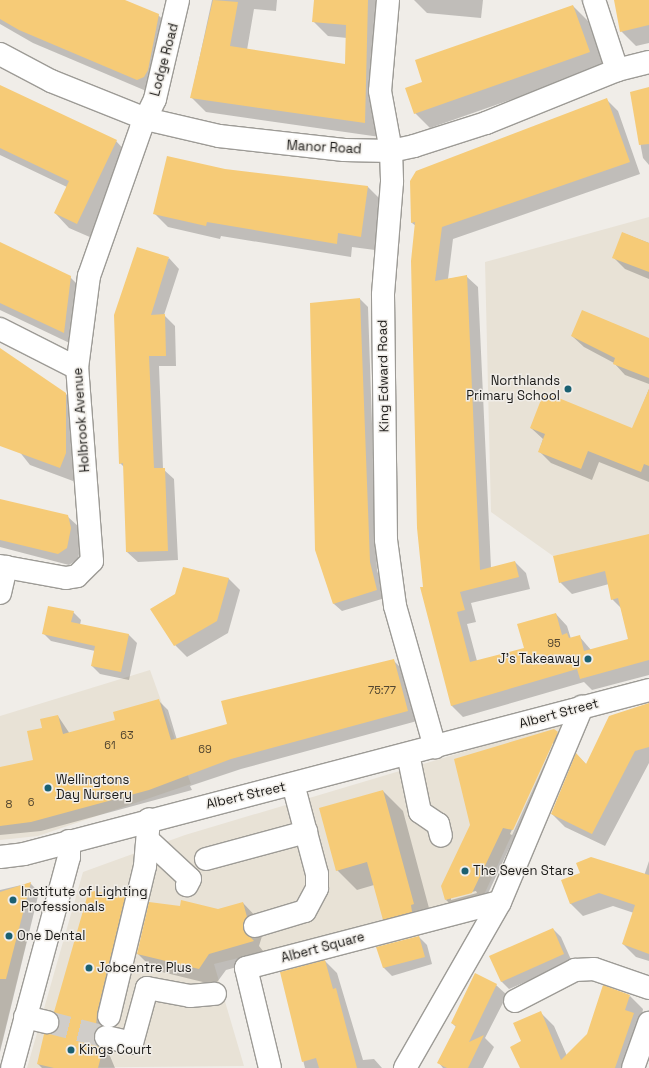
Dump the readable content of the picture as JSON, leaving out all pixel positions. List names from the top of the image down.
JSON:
{
  "streets": {
    "street": [
      "Lodge Road",
      "Manor Road",
      "King Edward Road",
      "Holbrook Avenue",
      "Albert Street",
      "Albert Square"
    ]
  },
  "crossings": [
    ["Lodge Road", "Manor Road"],
    ["Lodge Road", "Holbrook Avenue"],
    ["Manor Road", "King Edward Road"],
    ["Manor Road", "Holbrook Avenue"],
    ["King Edward Road", "Albert Street"]
  ],
  "places": [
    "Northlands Primary School",
    "J's Takeaway",
    "Wellingtons Day Nursery",
    "The Seven Stars",
    "Institute of Lighting Professionals",
    "One Dental",
    "Jobcentre Plus",
    "Kings Court"
  ],
  "house_numbers": [
    "95",
    "75:77",
    "63",
    "61",
    "69",
    "6",
    "8"
  ]
}
